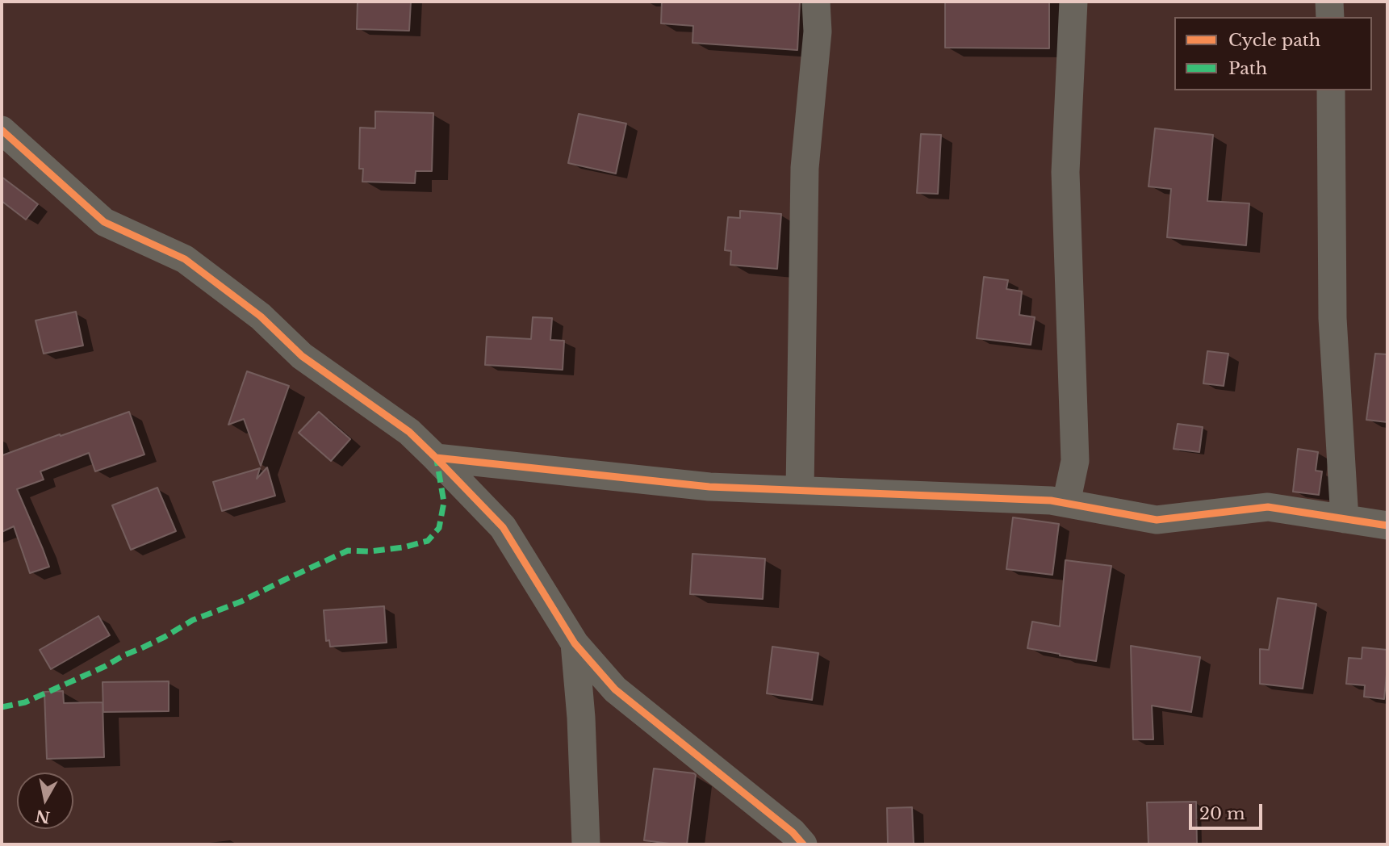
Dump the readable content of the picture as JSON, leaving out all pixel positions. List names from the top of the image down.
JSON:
{
  "legend": ["Cycle path", "Path"],
  "scale_bar": "20 m",
  "north": "bottom"
}
